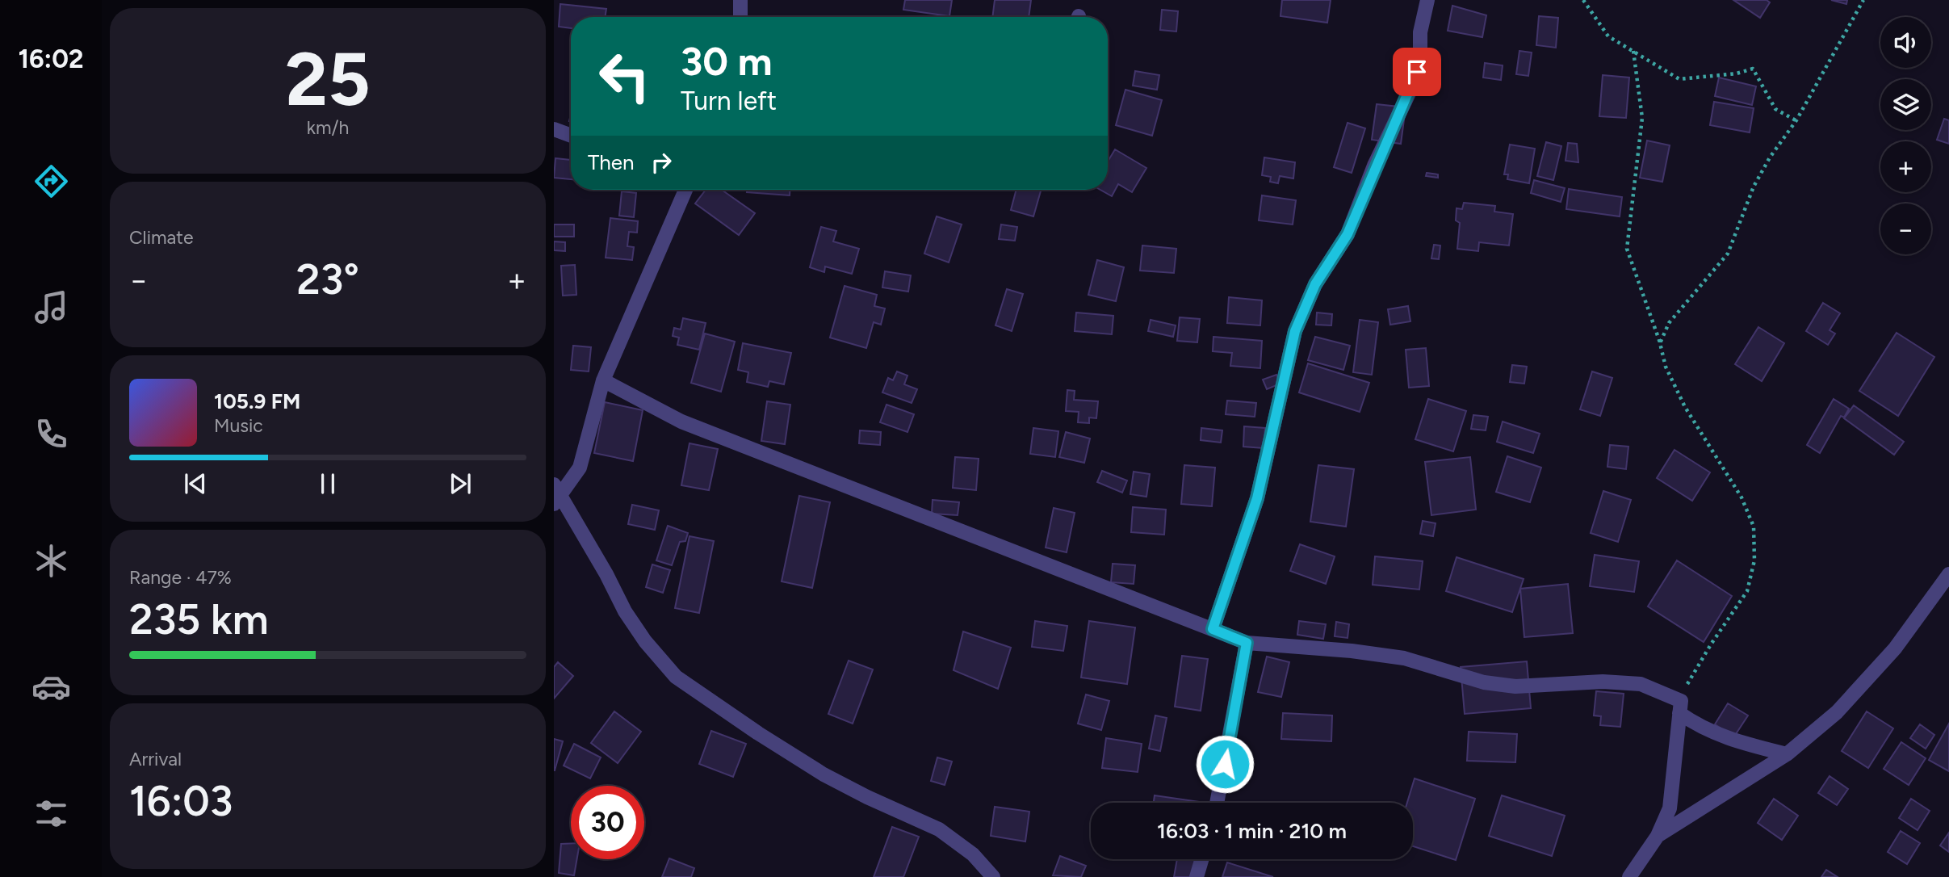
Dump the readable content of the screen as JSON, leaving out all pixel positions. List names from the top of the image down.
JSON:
{
  "page": {
    "tabs": "16:02",
    "tile": [
      ["25", "km/h"],
      "Climate",
      ["Range · 47%", "235 km"],
      ["Arrival", "16:03"]
    ],
    "map_buttons": ["+", "−"],
    "turn": ["30 m", "Turn left"],
    "then": "Then",
    "heat": ["−", "23°", "+"],
    "song": ["105.9 FM", "Music"],
    "limit": "30",
    "trip": "16:03 · 1 min · 210 m"
  }
}
